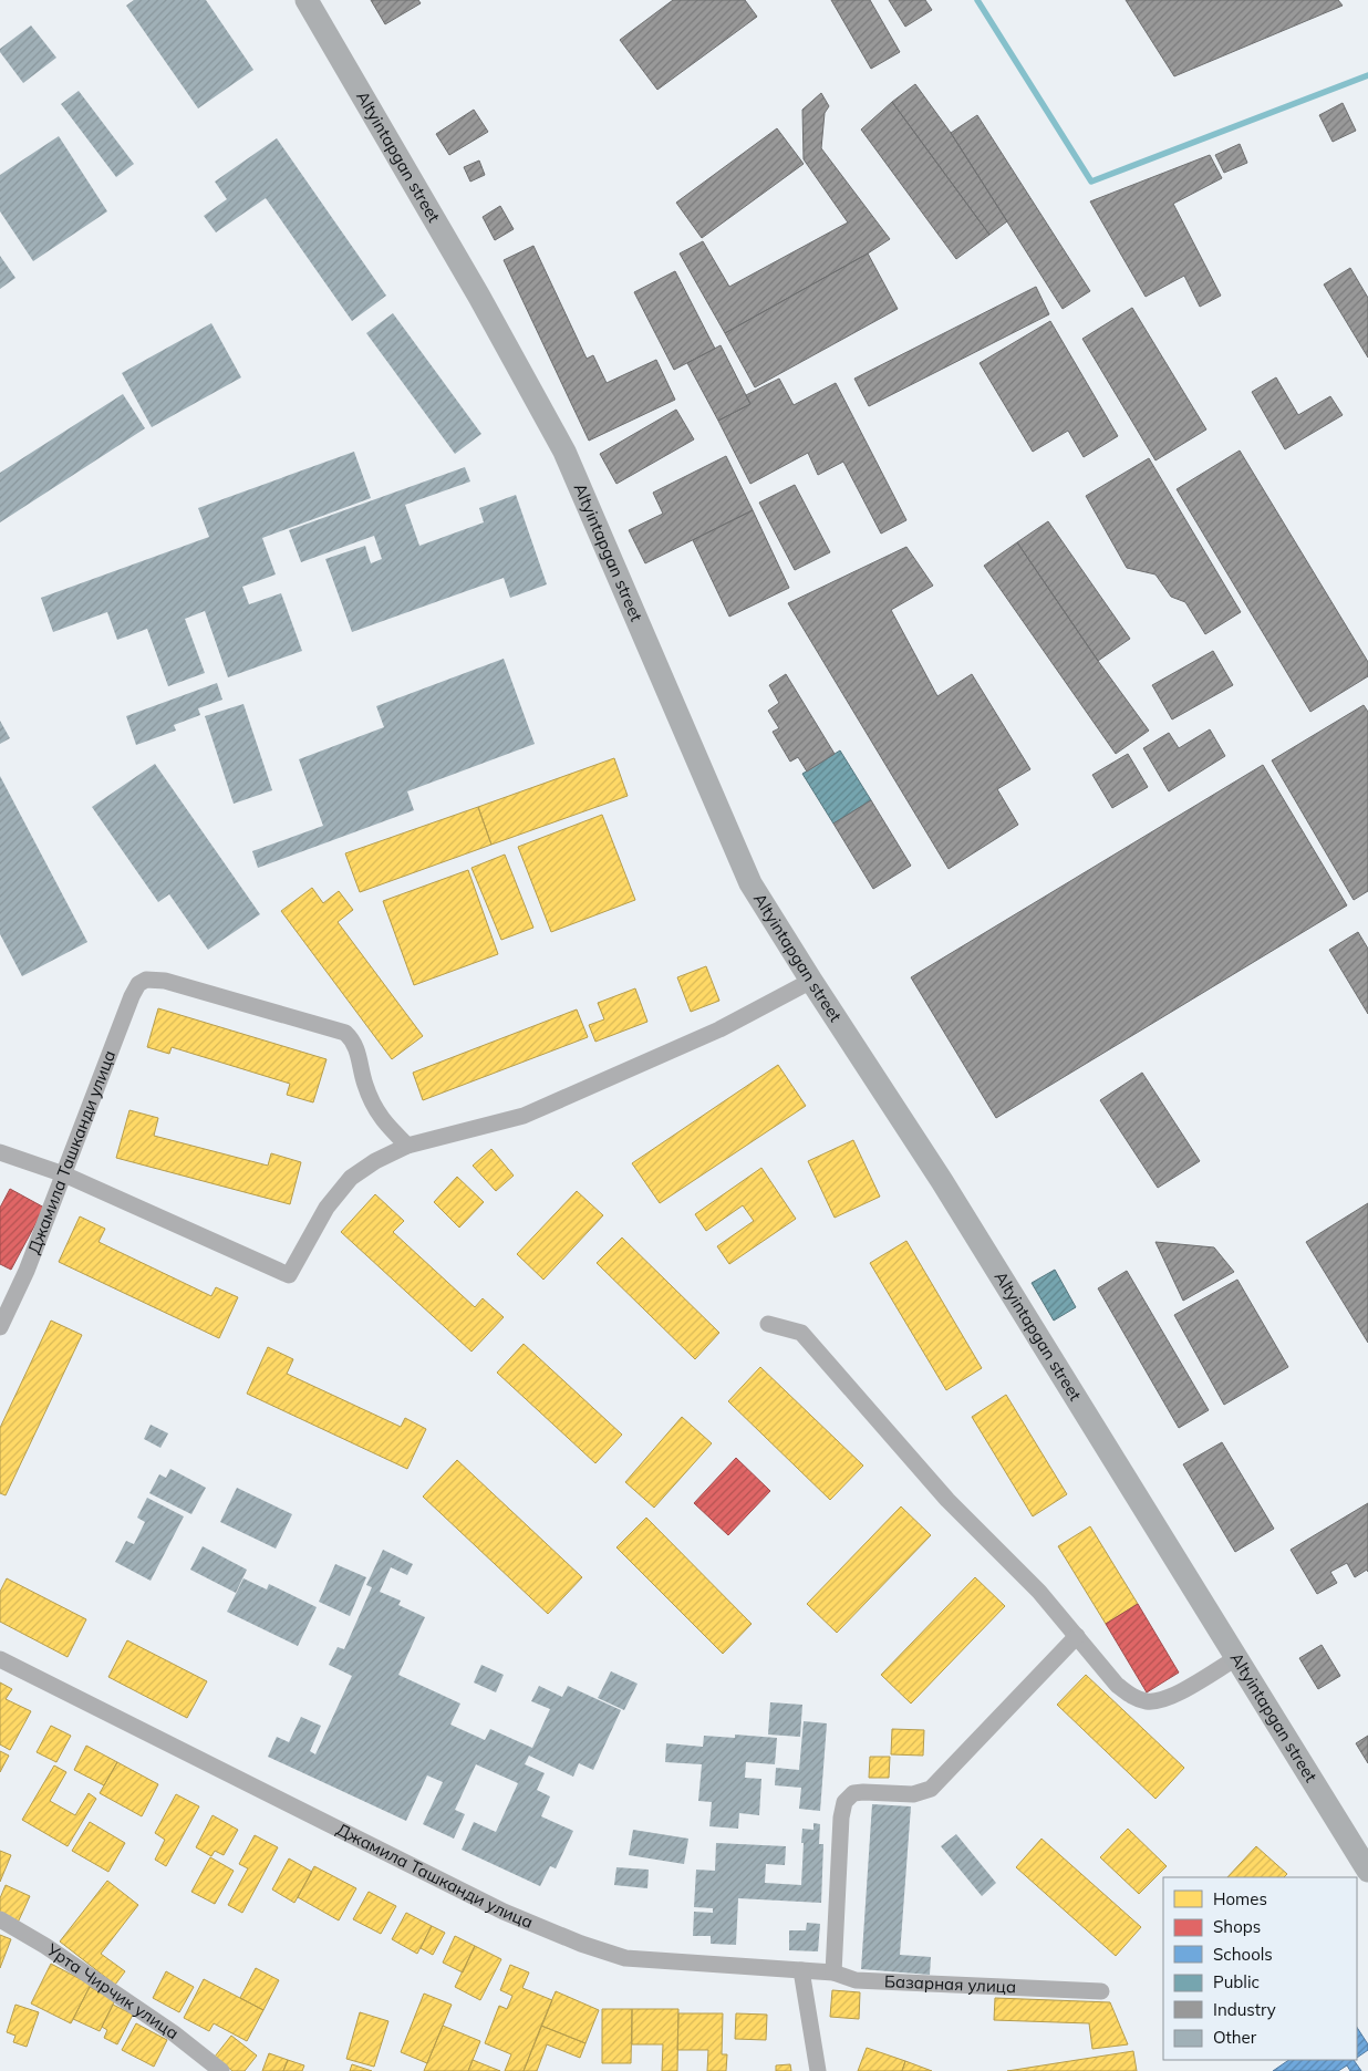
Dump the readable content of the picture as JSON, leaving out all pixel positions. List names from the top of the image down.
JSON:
{
  "streets": {
    "street": [
      "Altyintapgan street",
      "Джамила Ташканди улица",
      "Базарная улица",
      "Урта Чирчик улица"
    ]
  },
  "crossings": [
    ["Джамила Ташканди улица", "Базарная улица"]
  ],
  "legend": [
    "Homes",
    "Shops",
    "Schools",
    "Public",
    "Industry",
    "Other"
  ]
}
